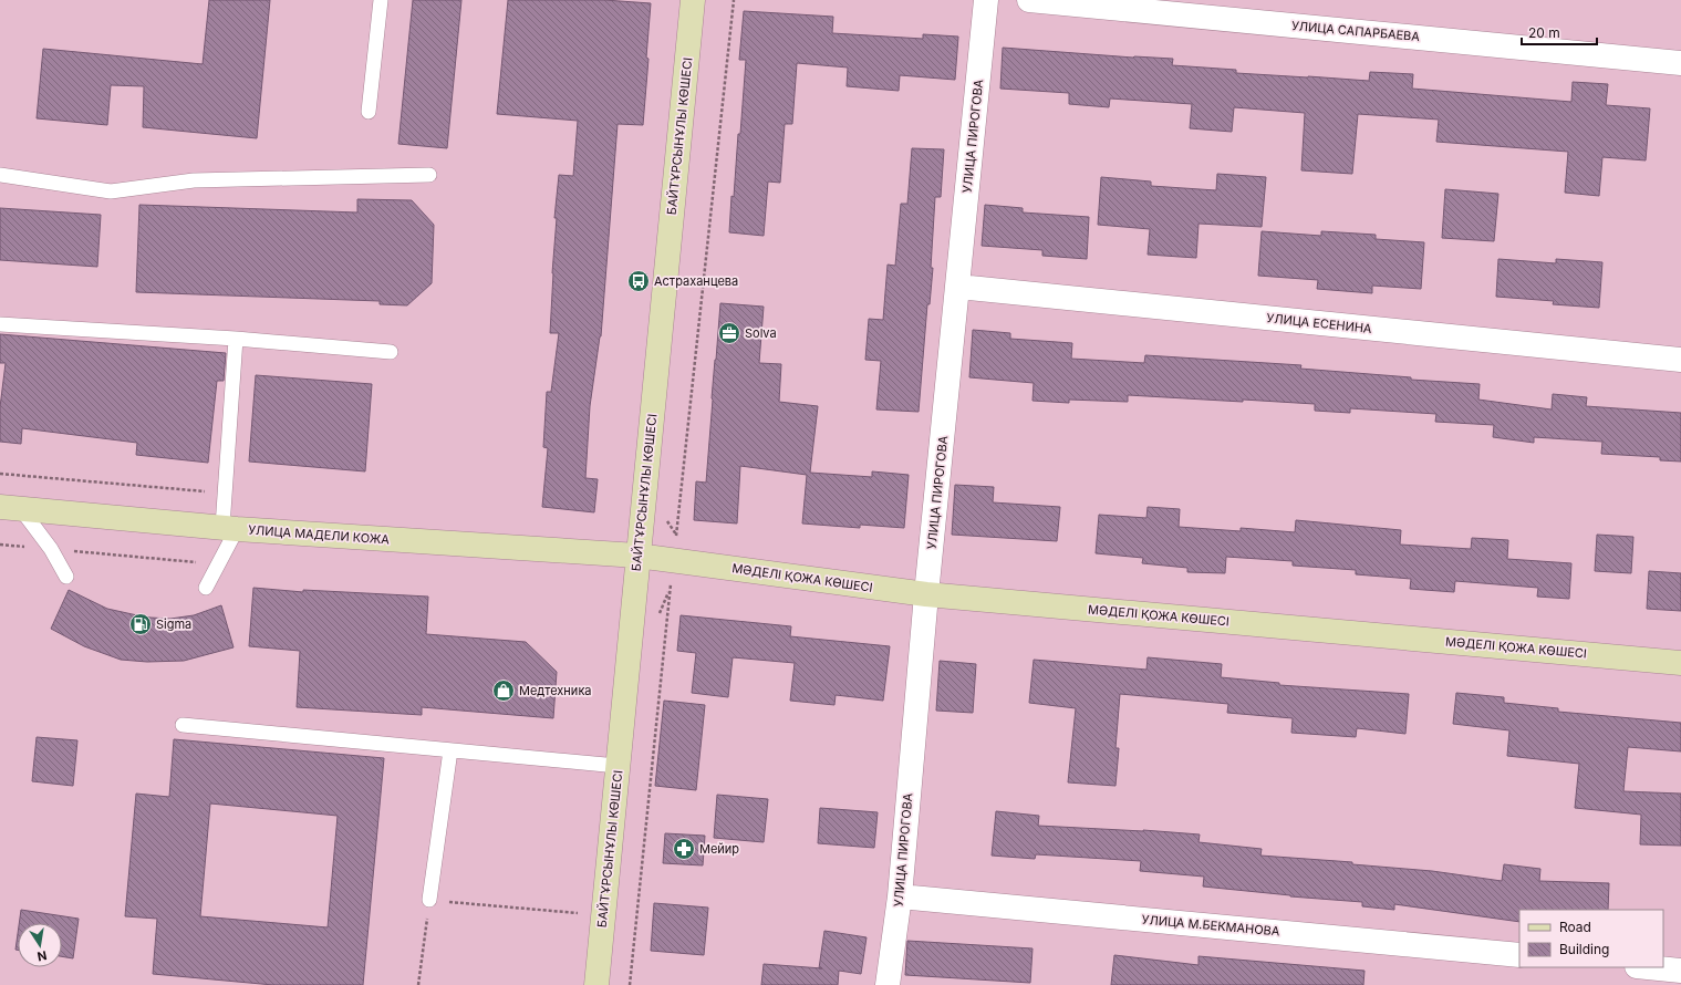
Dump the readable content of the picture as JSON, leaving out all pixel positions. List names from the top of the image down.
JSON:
{
  "streets": {
    "main road": ["БАЙТҰРСЫНҰЛЫ КӨШЕСІ", "УЛИЦА МАДЕЛИ КОЖА", "МӘДЕЛІ ҚОЖА КӨШЕСІ"],
    "street": [
      "УЛИЦА САПАРБАЕВА",
      "УЛИЦА ПИРОГОВА",
      "УЛИЦА ЕСЕНИНА",
      "УЛИЦА М.БЕКМАНОВА"
    ]
  },
  "crossings": [
    ["БАЙТҰРСЫНҰЛЫ КӨШЕСІ", "УЛИЦА МАДЕЛИ КОЖА"],
    ["БАЙТҰРСЫНҰЛЫ КӨШЕСІ", "МӘДЕЛІ ҚОЖА КӨШЕСІ"],
    ["УЛИЦА ПИРОГОВА", "УЛИЦА ЕСЕНИНА"],
    ["УЛИЦА ПИРОГОВА", "МӘДЕЛІ ҚОЖА КӨШЕСІ"],
    ["УЛИЦА ПИРОГОВА", "УЛИЦА М.БЕКМАНОВА"],
    ["УЛИЦА МАДЕЛИ КОЖА", "МӘДЕЛІ ҚОЖА КӨШЕСІ"]
  ],
  "places": {
    "bus stop": ["Астраханцева"],
    "office": ["Solva"],
    "fuel station": ["Sigma"],
    "shop": ["Медтехника"],
    "pharmacy": ["Мейир"]
  },
  "legend": ["Road", "Building"],
  "scale_bar": "20 m",
  "north": "bottom"
}
